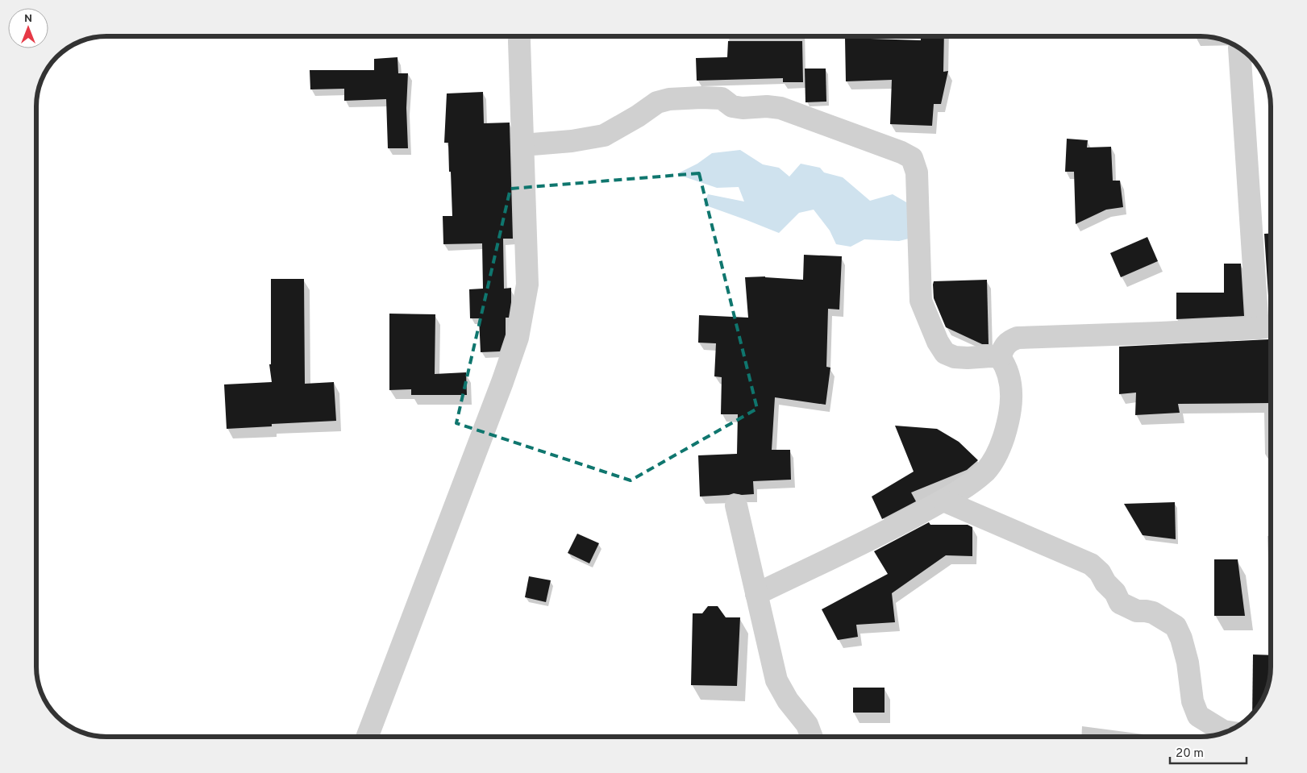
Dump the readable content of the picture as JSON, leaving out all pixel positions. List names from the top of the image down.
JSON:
{
  "scale_bar": "20 m",
  "north": "top"
}
